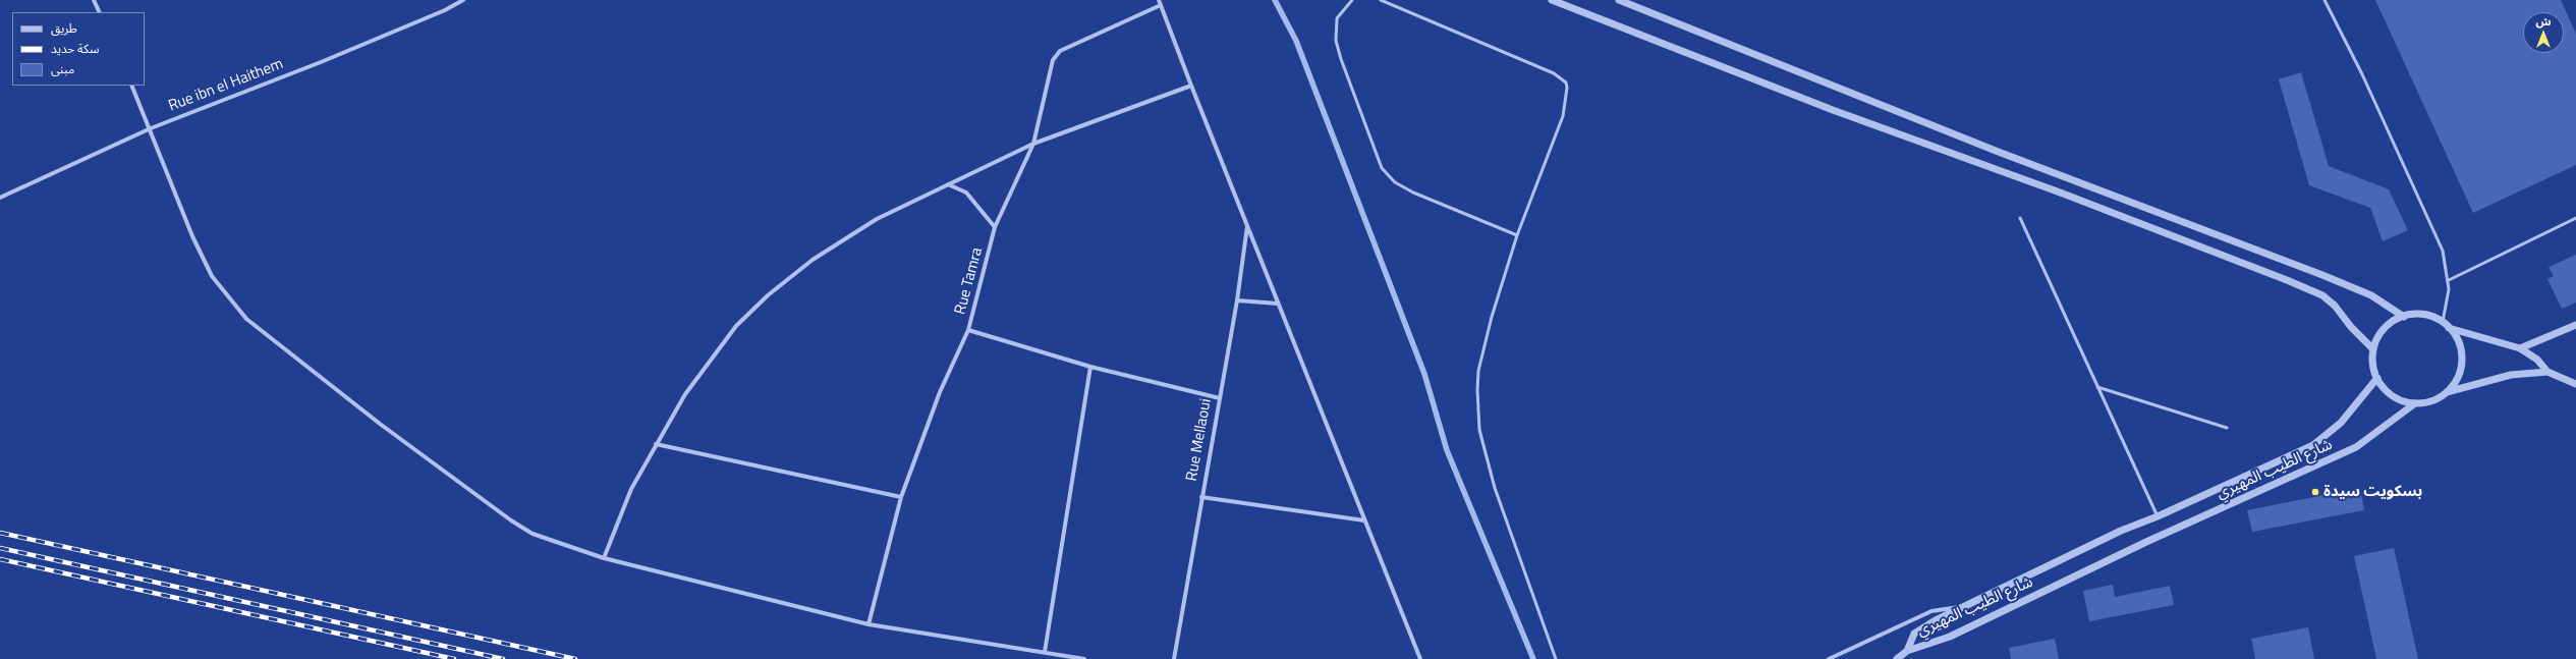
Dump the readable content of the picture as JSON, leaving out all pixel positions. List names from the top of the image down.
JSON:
{
  "streets": {
    "street": [
      "Rue ibn el Haithem",
      "Rue Tamra",
      "Rue Mellaoui",
      "شارع الطيب المهيري"
    ]
  },
  "places": ["بسكويت سيدة"],
  "legend": ["طريق", "سكة حديد", "مبنى"],
  "north": "top"
}
